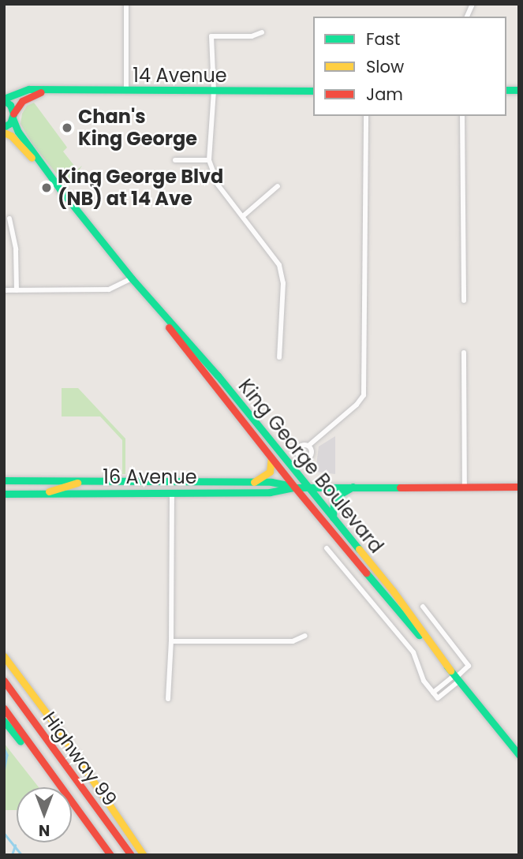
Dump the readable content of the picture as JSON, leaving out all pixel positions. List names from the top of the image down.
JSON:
{
  "streets": {
    "main road": [
      "14 Avenue",
      "King George Boulevard",
      "16 Avenue",
      "Highway 99"
    ]
  },
  "crossings": [
    ["14 Avenue", "King George Boulevard"],
    ["King George Boulevard", "16 Avenue"]
  ],
  "places": ["Chan's King George", "King George Blvd (NB) at 14 Ave"],
  "legend": ["Fast", "Slow", "Jam"],
  "north": "bottom"
}
